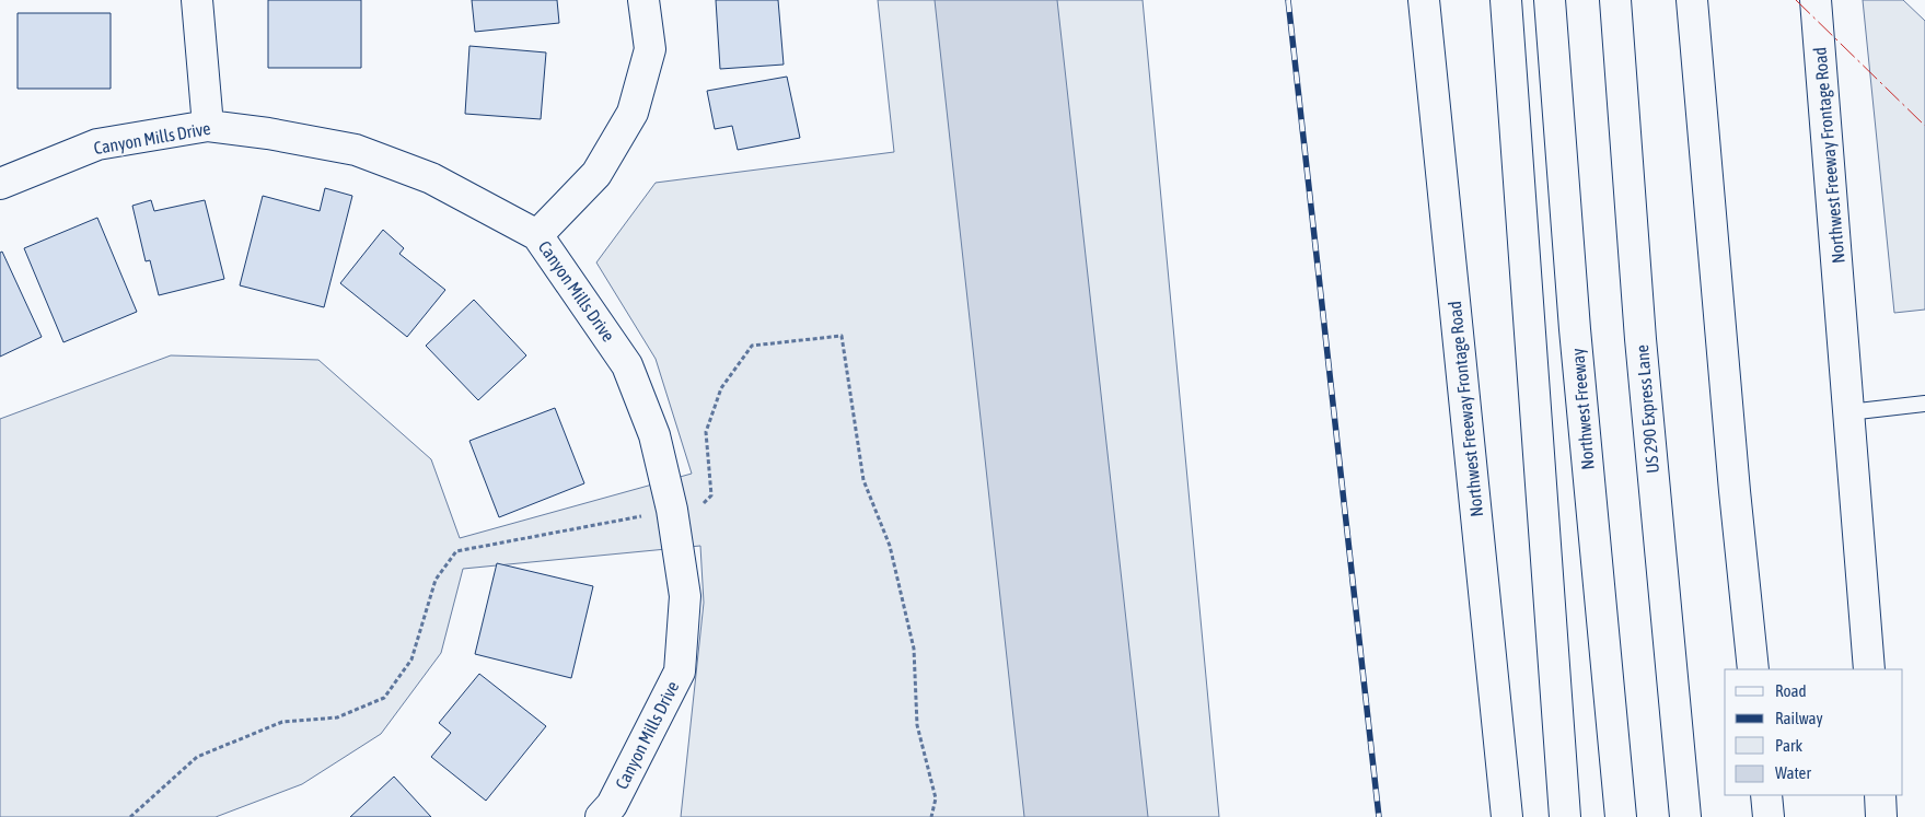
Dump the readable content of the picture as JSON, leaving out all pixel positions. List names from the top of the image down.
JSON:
{
  "streets": {
    "main road": [
      "Canyon Mills Drive",
      "Northwest Freeway Frontage Road",
      "Northwest Freeway",
      "US 290 Express Lane"
    ]
  },
  "legend": [
    "Road",
    "Railway",
    "Park",
    "Water"
  ]
}
